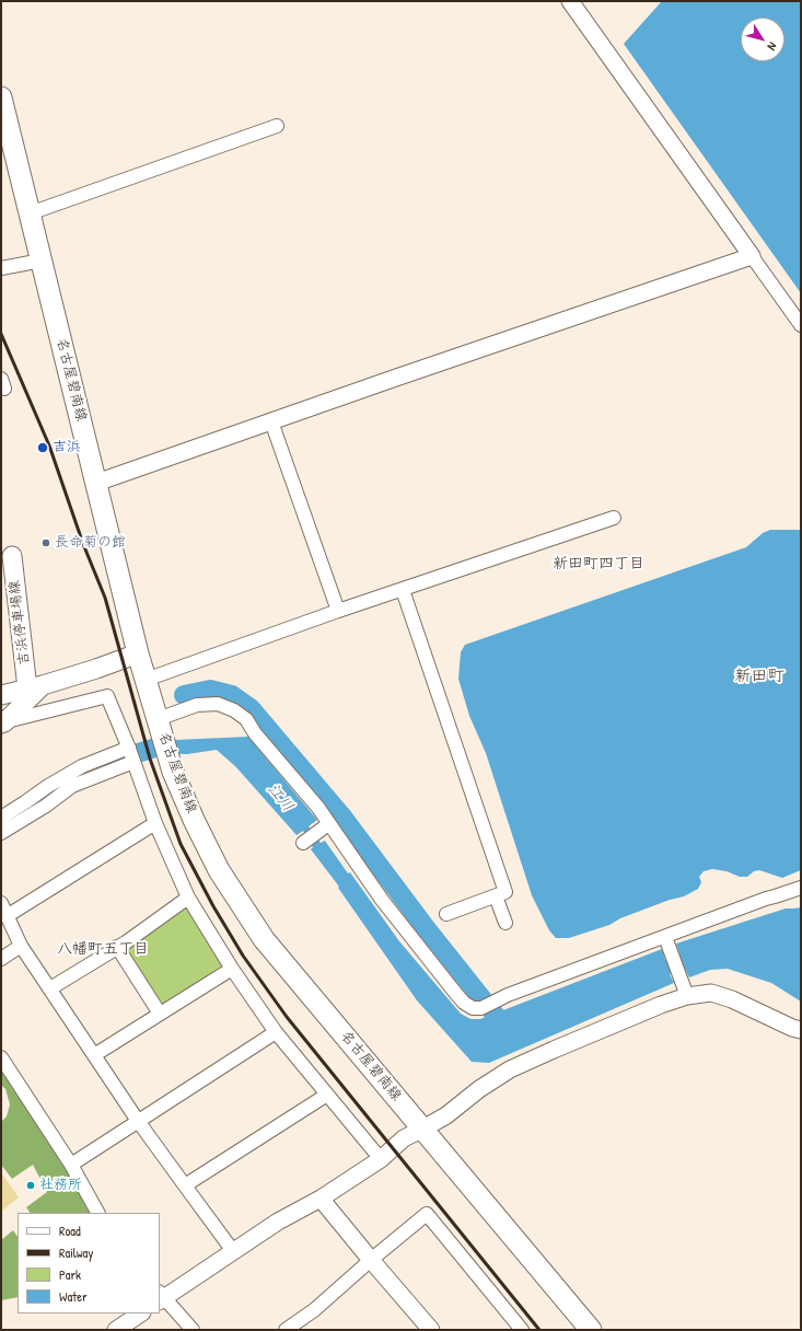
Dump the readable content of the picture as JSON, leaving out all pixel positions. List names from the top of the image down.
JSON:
{
  "streets": {
    "main road": ["名古屋碧南線", "吉浜停車場線"]
  },
  "districts": ["新田町四丁目", "新田町", "八幡町五丁目"],
  "water": ["江川"],
  "places": ["吉浜", "長命菊の館", "社務所"],
  "legend": [
    "Road",
    "Railway",
    "Park",
    "Water"
  ],
  "north": "bottom right"
}
